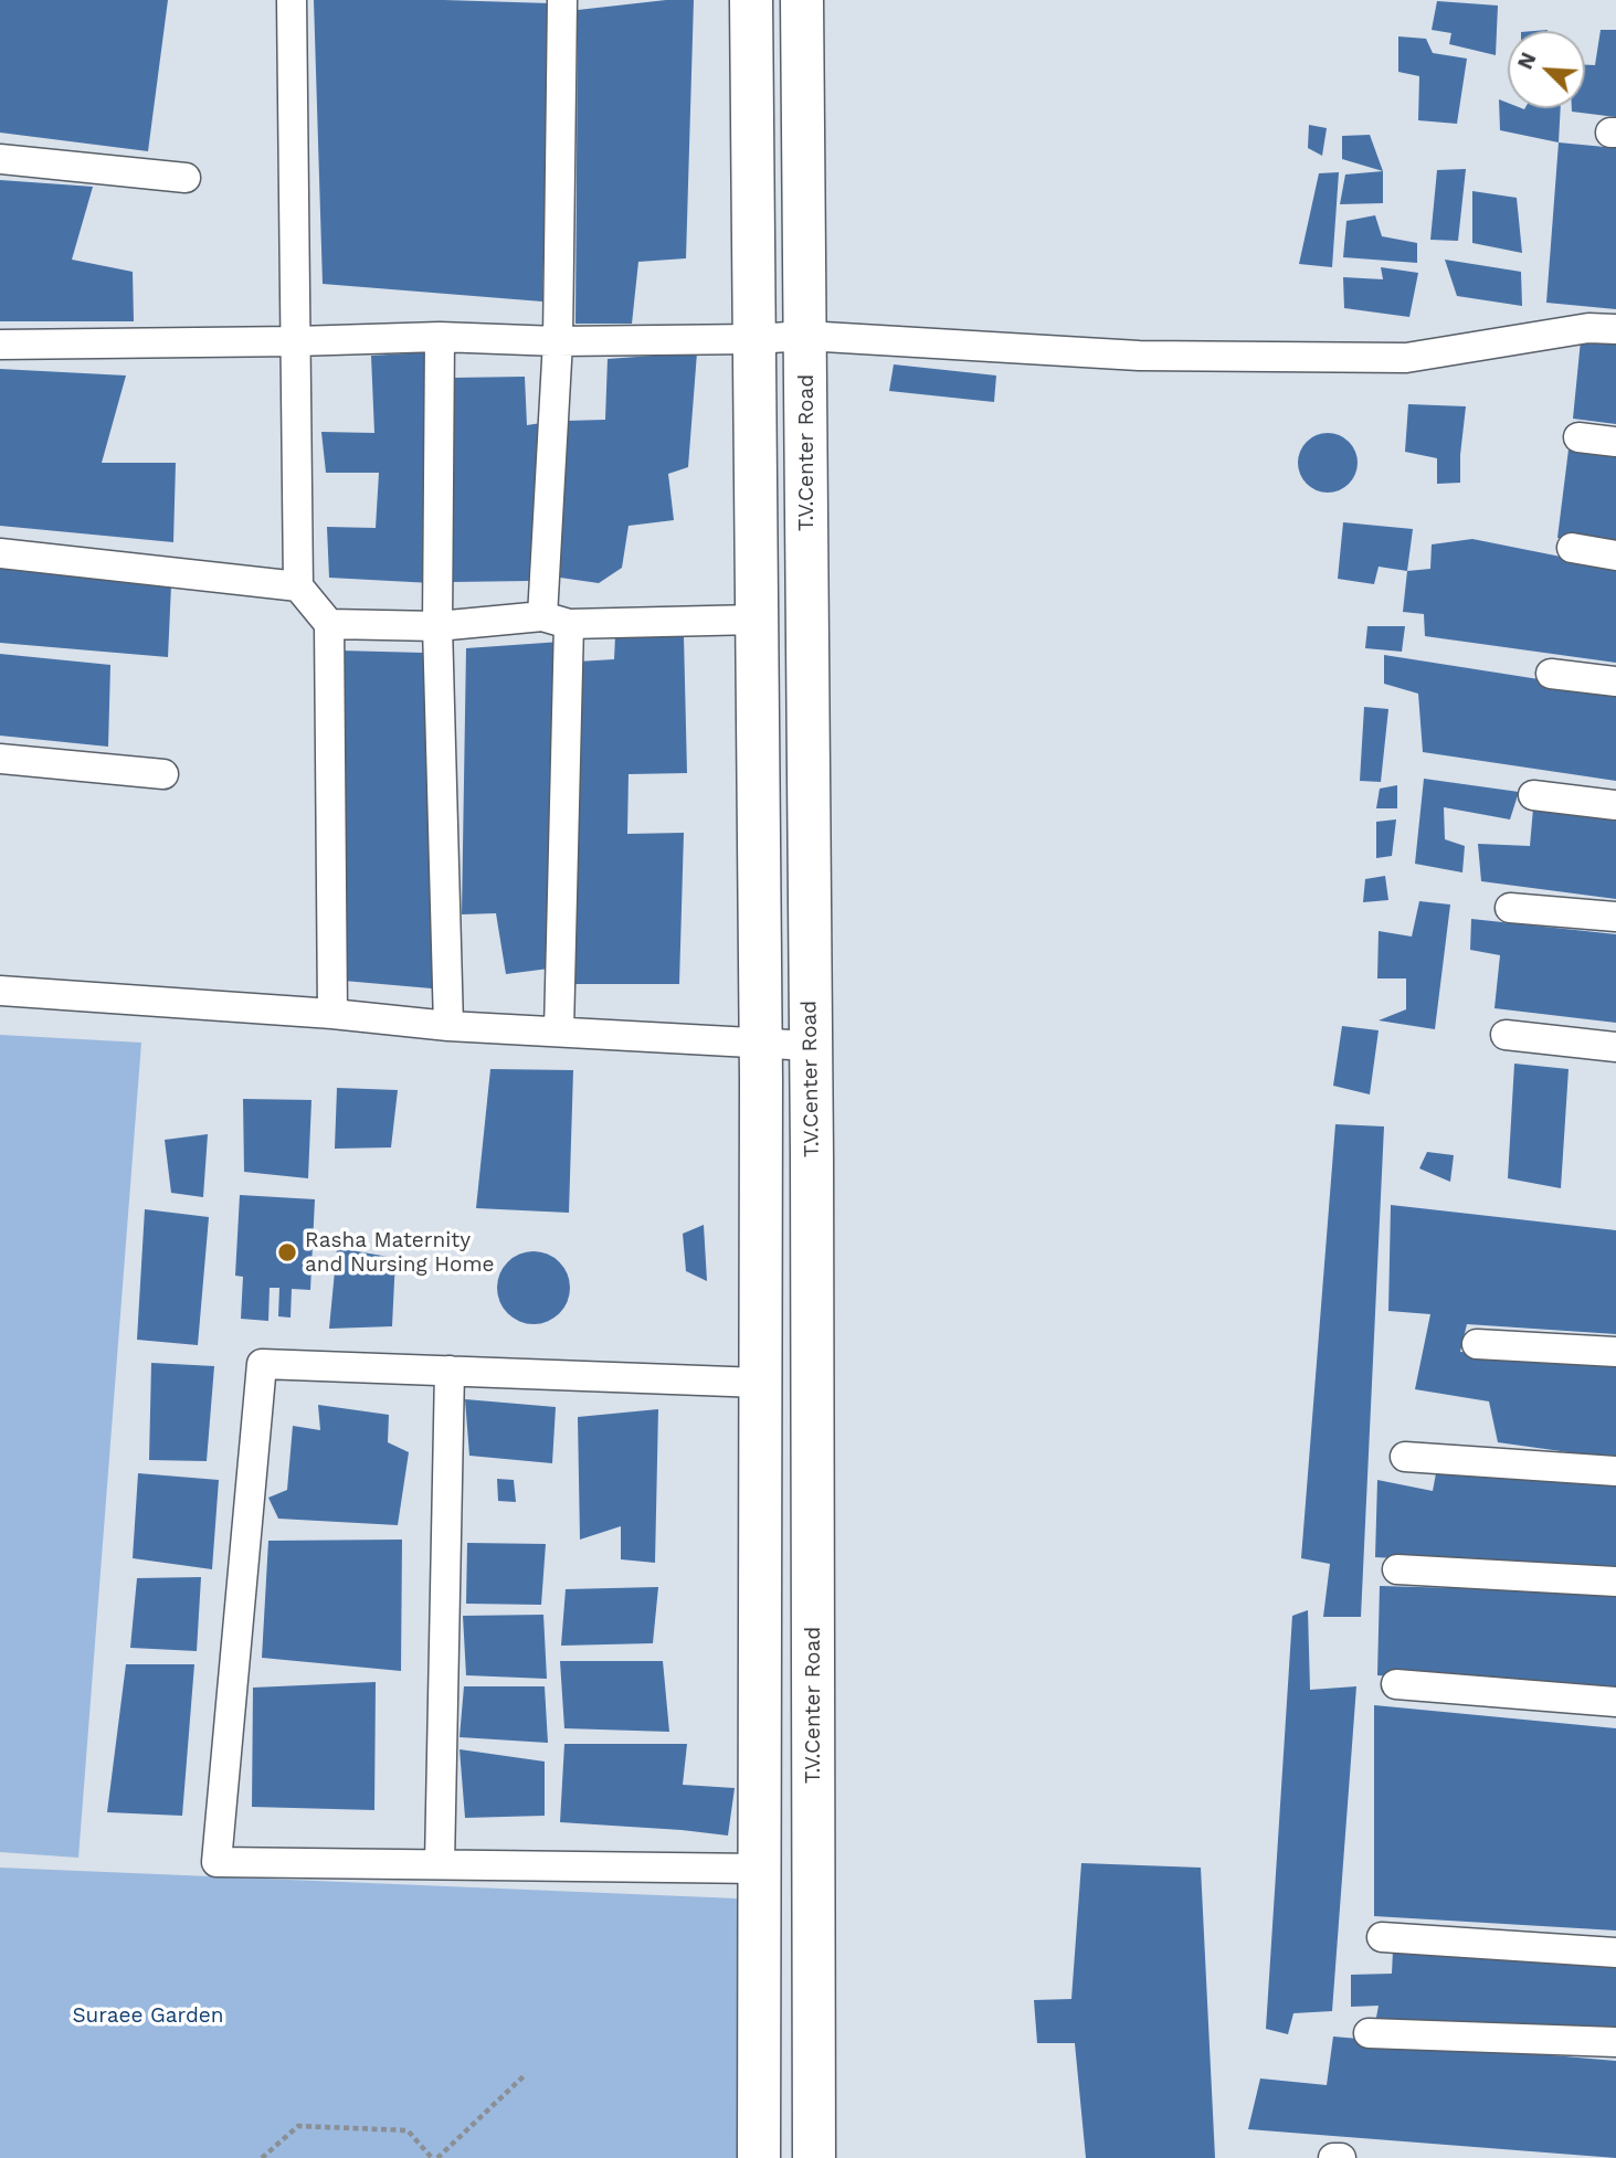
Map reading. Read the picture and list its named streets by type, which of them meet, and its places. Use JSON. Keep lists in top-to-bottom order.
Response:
{
  "streets": {
    "street": ["T.V.Center Road"]
  },
  "parks": ["Suraee Garden"],
  "places": ["Rasha Maternity and Nursing Home"],
  "north": "top left"
}
